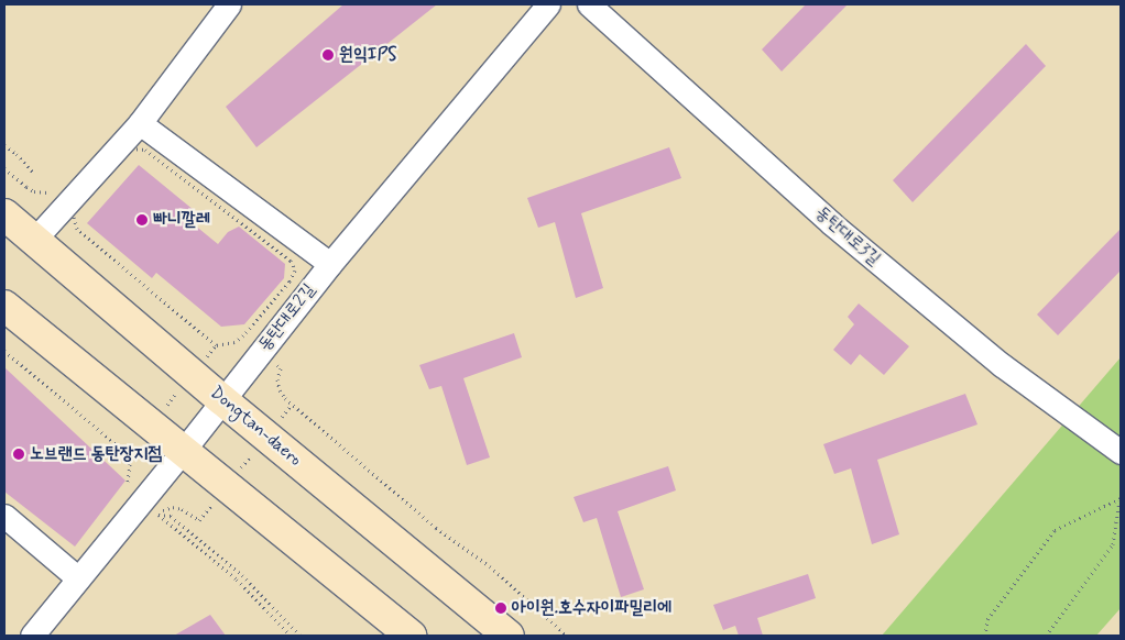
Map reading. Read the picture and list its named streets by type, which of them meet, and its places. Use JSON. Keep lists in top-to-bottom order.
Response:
{
  "streets": {
    "main road": ["Dongtan-daero"],
    "street": ["동탄대로3길", "동탄대로2길"]
  },
  "crossings": [
    ["동탄대로2길", "Dongtan-daero"]
  ],
  "places": [
    "원익IPS",
    "빠니깔레",
    "노브랜드 동탄장지점",
    "아이원.호수자이파밀리에"
  ]
}
